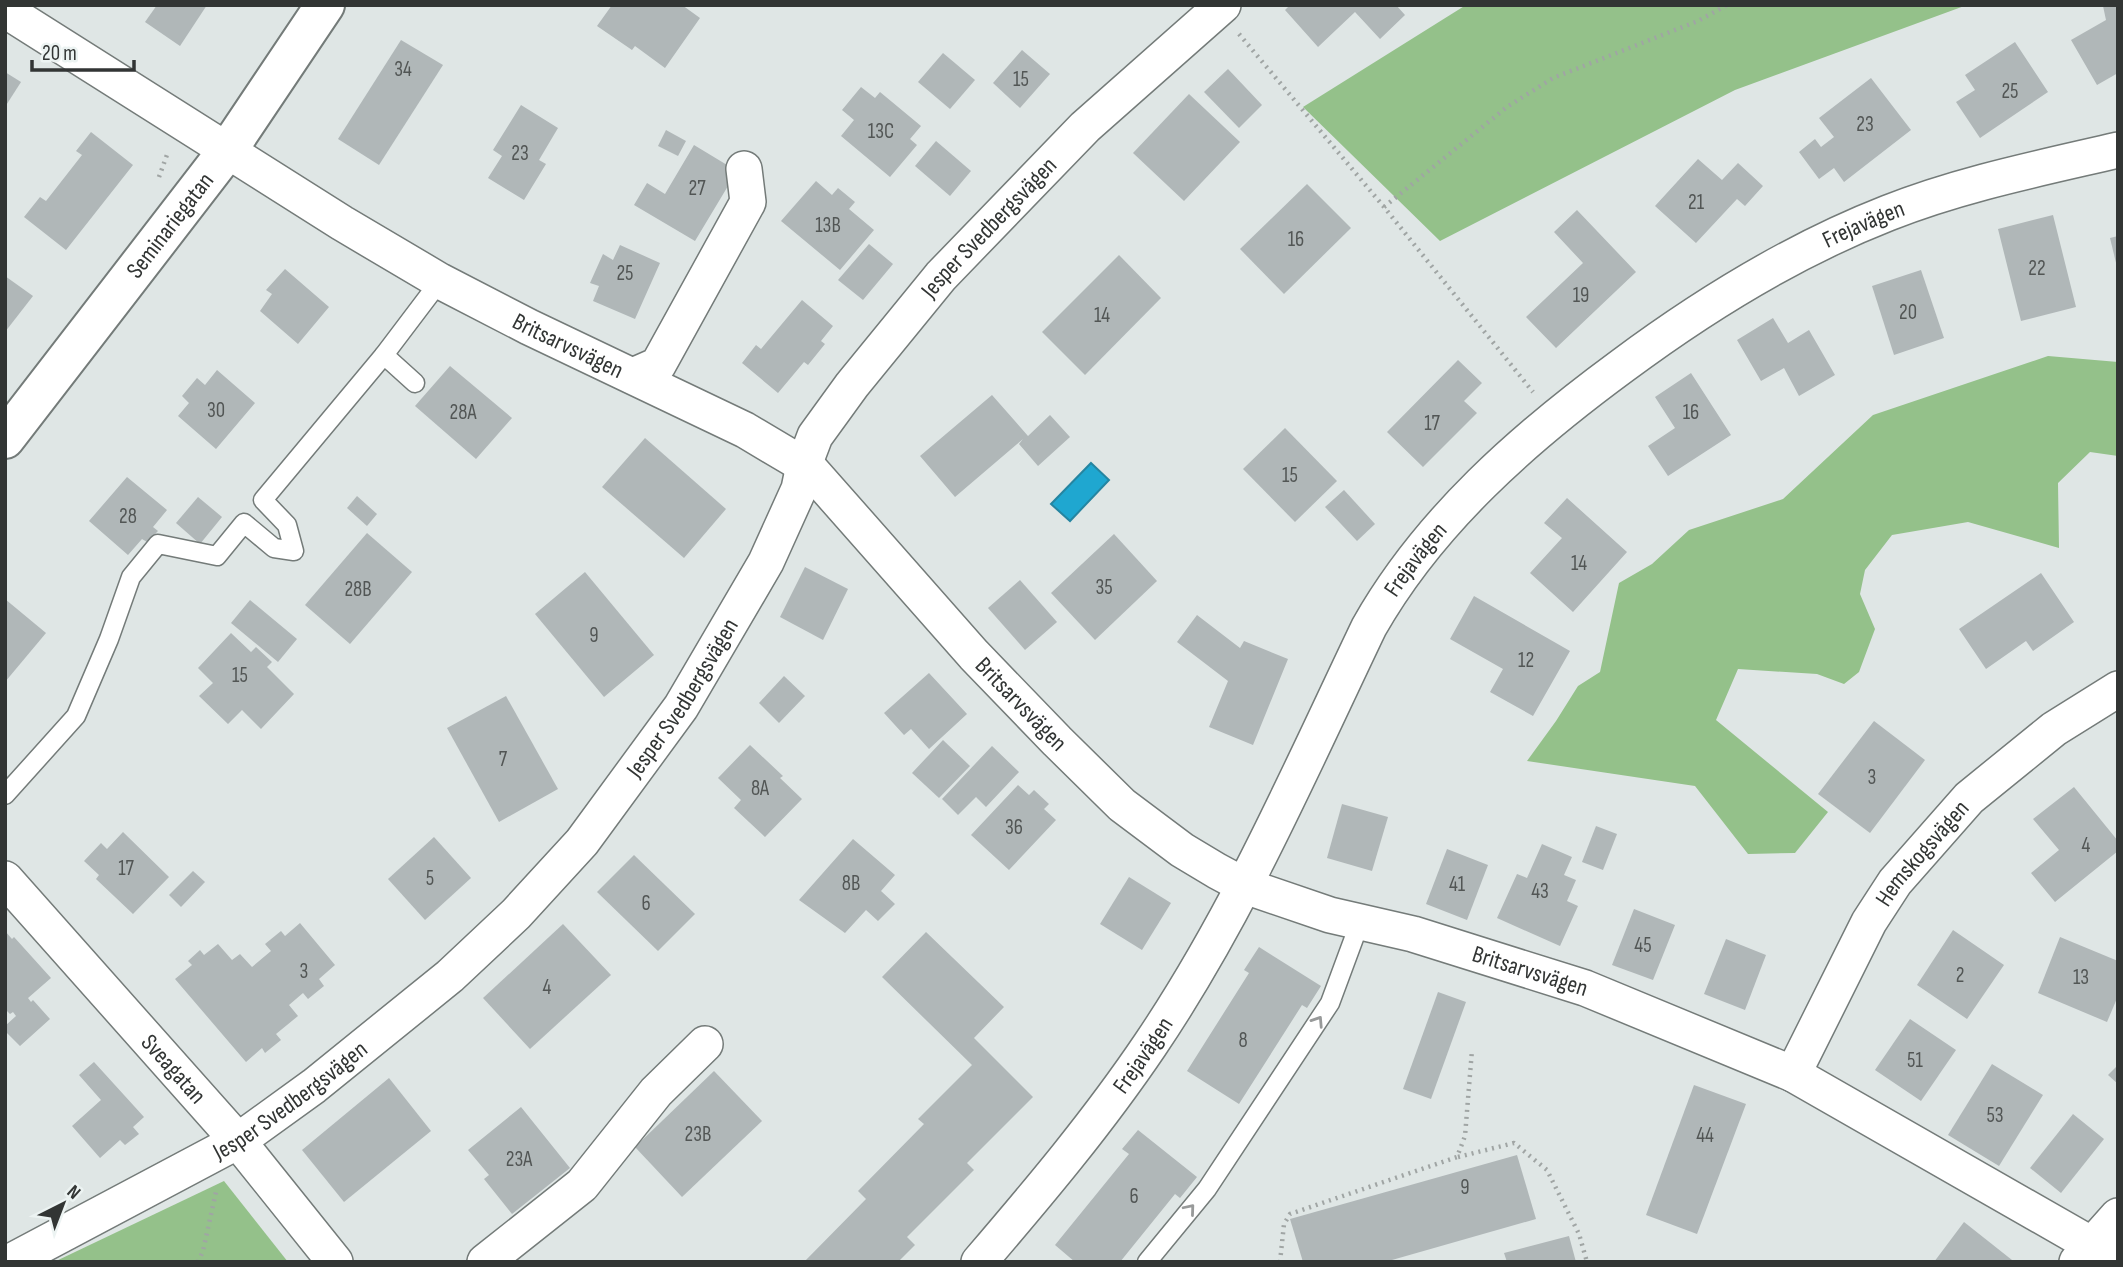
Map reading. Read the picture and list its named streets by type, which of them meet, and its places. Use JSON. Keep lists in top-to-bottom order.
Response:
{
  "streets": {
    "street": [
      "Frejavägen",
      "Seminariegatan",
      "Jesper Svedbergsvägen",
      "Britsarvsvägen",
      "Hemskogsvägen",
      "Sveagatan"
    ]
  },
  "crossings": [
    ["Frejavägen", "Britsarvsvägen"],
    ["Seminariegatan", "Britsarvsvägen"],
    ["Jesper Svedbergsvägen", "Britsarvsvägen"],
    ["Jesper Svedbergsvägen", "Sveagatan"],
    ["Britsarvsvägen", "Hemskogsvägen"]
  ],
  "house_numbers": [
    "34",
    "15",
    "25",
    "23",
    "13C",
    "23",
    "27",
    "21",
    "13B",
    "16",
    "22",
    "25",
    "19",
    "20",
    "14",
    "30",
    "28A",
    "16",
    "17",
    "15",
    "28",
    "14",
    "35",
    "28B",
    "9",
    "12",
    "15",
    "7",
    "3",
    "8A",
    "36",
    "4",
    "17",
    "5",
    "8B",
    "41",
    "43",
    "6",
    "45",
    "3",
    "2",
    "13",
    "4",
    "8",
    "51",
    "53",
    "23B",
    "44",
    "23A",
    "9",
    "6"
  ],
  "scale_bar": "20 m",
  "north": "top right"
}
